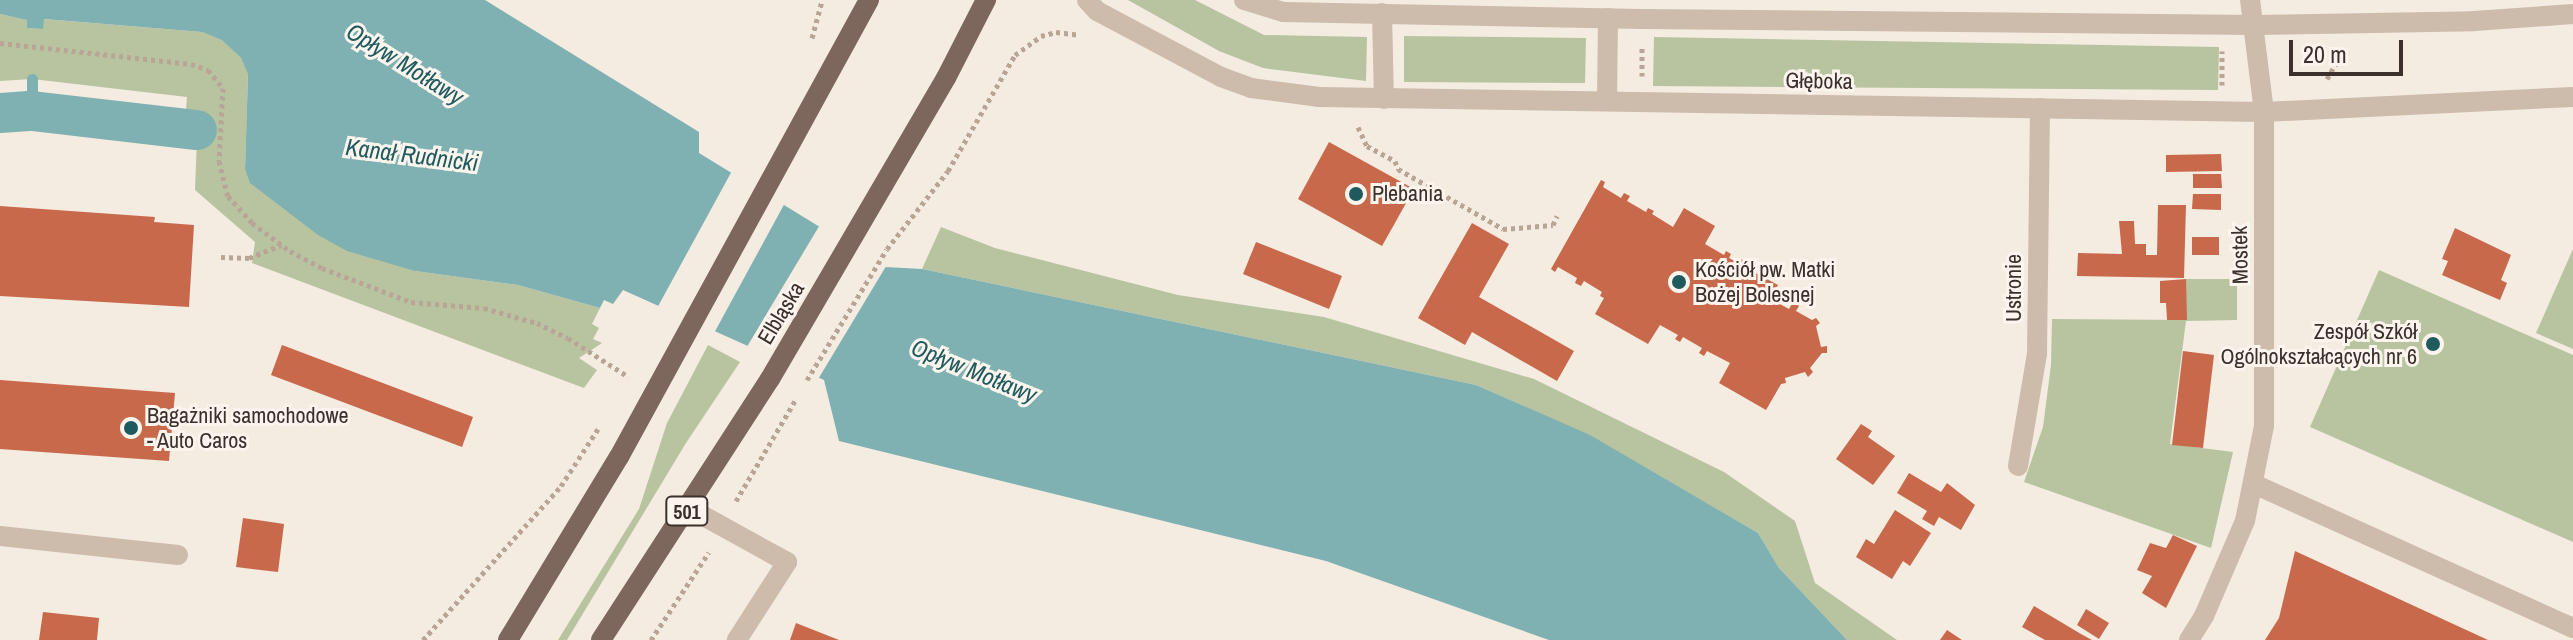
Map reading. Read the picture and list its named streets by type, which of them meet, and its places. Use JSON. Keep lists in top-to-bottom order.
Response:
{
  "streets": {
    "main road": ["Elbląska", "501"],
    "street": ["Głęboka", "Mostek", "Ustronie"]
  },
  "crossings": [
    ["Głęboka", "Mostek"],
    ["Głęboka", "Ustronie"]
  ],
  "water": ["Opływ Motławy", "Kanał Rudnicki"],
  "places": [
    "Plebania",
    "Kościół pw. Matki Bożej Bolesnej",
    "Zespół Szkół Ogólnokształcących nr 6",
    "Bagażniki samochodowe - Auto Caros"
  ],
  "scale_bar": "20 m"
}
